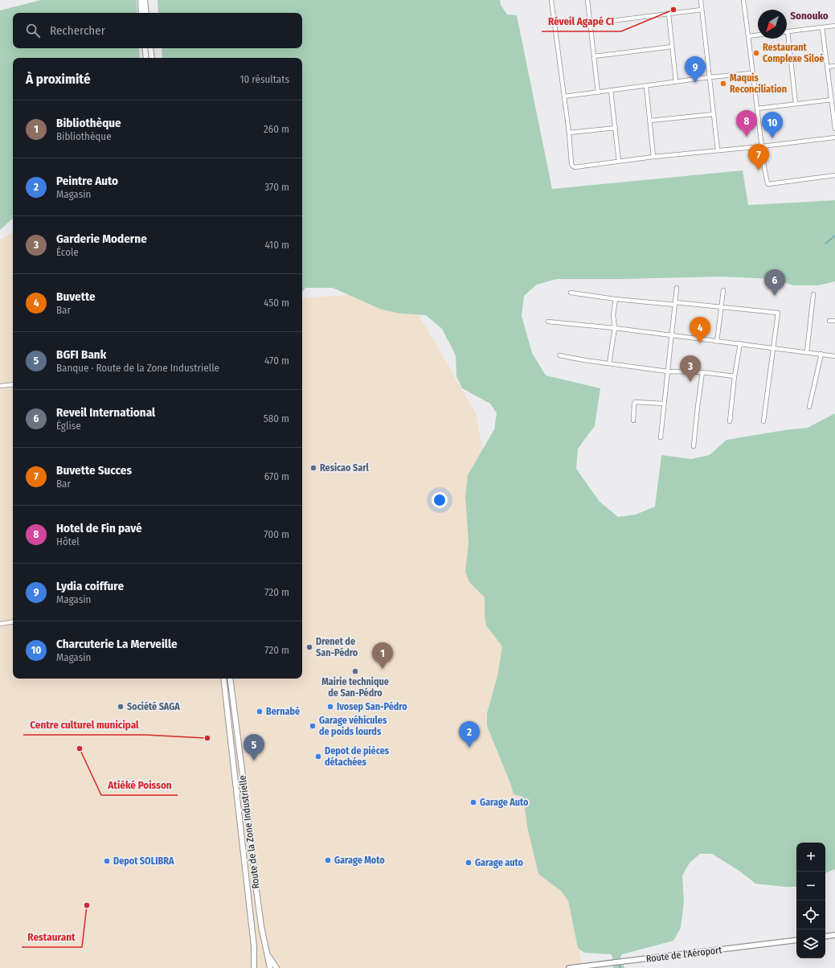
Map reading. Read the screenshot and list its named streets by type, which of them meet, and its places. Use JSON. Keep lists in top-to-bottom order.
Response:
{
  "streets": {
    "main road": ["Route de la Zone Industrielle"],
    "street": ["Route de l'Aéroport"]
  },
  "districts": ["Sonouko"],
  "places": [
    "Réveil Agapé CI",
    "Restaurant Complexe Siloé",
    "Maquis Reconciliation",
    "Resicao Sarl",
    "Drenet de San-Pédro",
    "Mairie technique de San-Pédro",
    "Société SAGA",
    "Ivosep San-Pédro",
    "Bernabé",
    "Garage véhicules de poids lourds",
    "Centre culturel municipal",
    "Atièké Poisson",
    "Depot de pièces détachées",
    "Garage Auto",
    "Garage Moto",
    "Depot SOLIBRA",
    "Garage auto",
    "Restaurant"
  ],
  "north": "bottom left",
  "page": {
    "search": "Rechercher",
    "pins": [
      "9",
      "8",
      "10",
      "7",
      "6",
      "4",
      "3",
      "1",
      "2",
      "5"
    ],
    "heading": ["À proximité", "10 résultats"],
    "list": [
      {
        "mark": "1",
        "name": "Bibliothèque",
        "note": "Bibliothèque",
        "value": "260 m"
      },
      {
        "mark": "2",
        "name": "Peintre Auto",
        "note": "Magasin",
        "value": "370 m"
      },
      {
        "mark": "3",
        "name": "Garderie Moderne",
        "note": "École",
        "value": "410 m"
      },
      {
        "mark": "4",
        "name": "Buvette",
        "note": "Bar",
        "value": "450 m"
      },
      {
        "mark": "5",
        "name": "BGFI Bank",
        "note": "Banque · Route de la Zone Industrielle",
        "value": "470 m"
      },
      {
        "mark": "6",
        "name": "Reveil International",
        "note": "Église",
        "value": "580 m"
      },
      {
        "mark": "7",
        "name": "Buvette Succes",
        "note": "Bar",
        "value": "670 m"
      },
      {
        "mark": "8",
        "name": "Hotel de Fin pavé",
        "note": "Hôtel",
        "value": "700 m"
      },
      {
        "mark": "9",
        "name": "Lydia coiffure",
        "note": "Magasin",
        "value": "720 m"
      },
      {
        "mark": "10",
        "name": "Charcuterie La Merveille",
        "note": "Magasin",
        "value": "720 m"
      }
    ],
    "map_buttons": ["+", "−"]
  }
}
